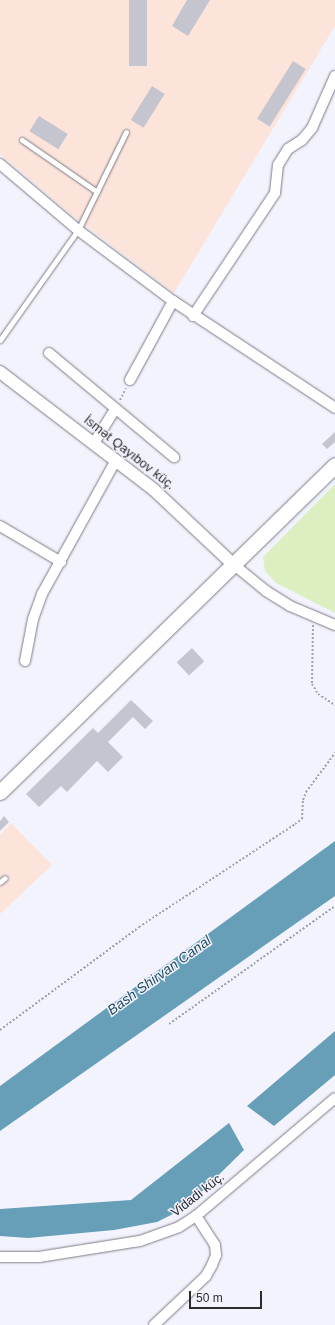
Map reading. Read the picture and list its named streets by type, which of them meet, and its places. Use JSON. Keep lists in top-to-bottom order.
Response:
{
  "streets": {
    "street": ["İsmət Qayıbov küç.", "Vidadi küç."]
  },
  "water": ["Bash Shirvan Canal"],
  "scale_bar": "50 m"
}
